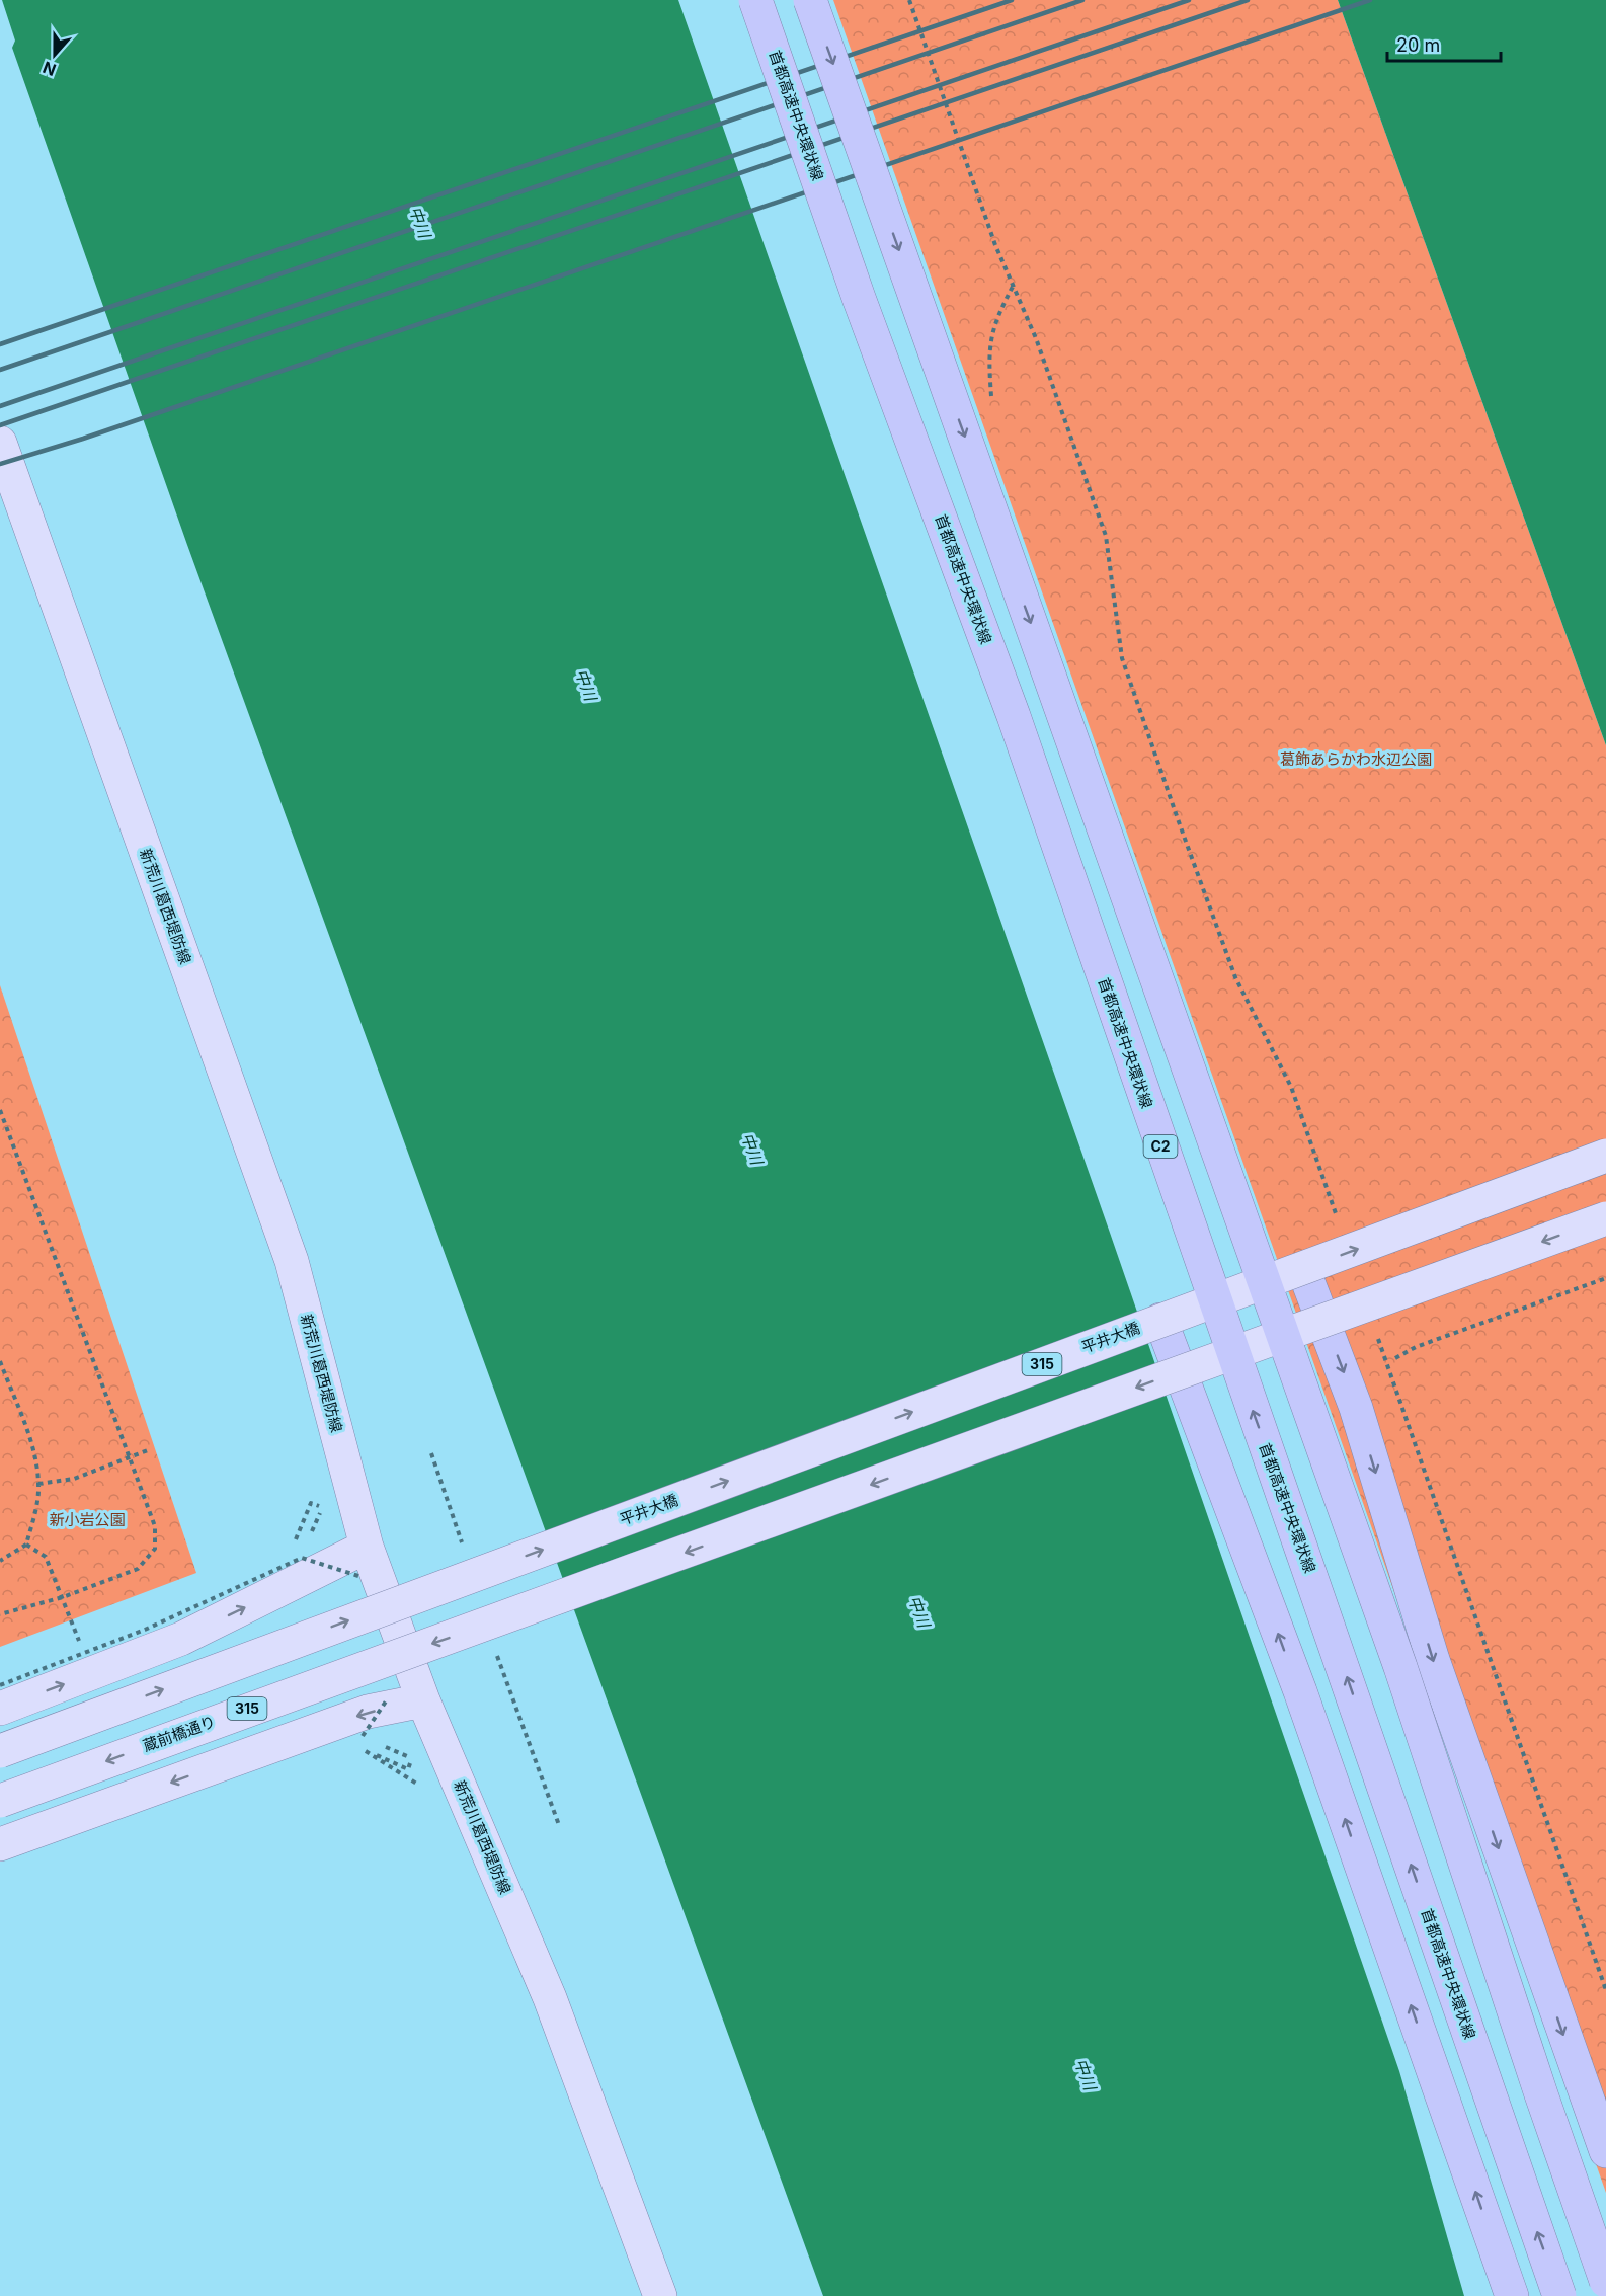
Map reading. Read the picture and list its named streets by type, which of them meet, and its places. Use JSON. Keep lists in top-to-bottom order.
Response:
{
  "streets": {
    "highway": ["首都高速中央環状線", "C2"],
    "main road": [
      "新荒川葛西堤防線",
      "平井大橋",
      "315",
      "蔵前橋通り"
    ]
  },
  "crossings": [
    ["315", "蔵前橋通り"]
  ],
  "water": ["中川"],
  "parks": ["葛飾あらかわ水辺公園", "新小岩公園"],
  "scale_bar": "20 m",
  "north": "bottom"
}
